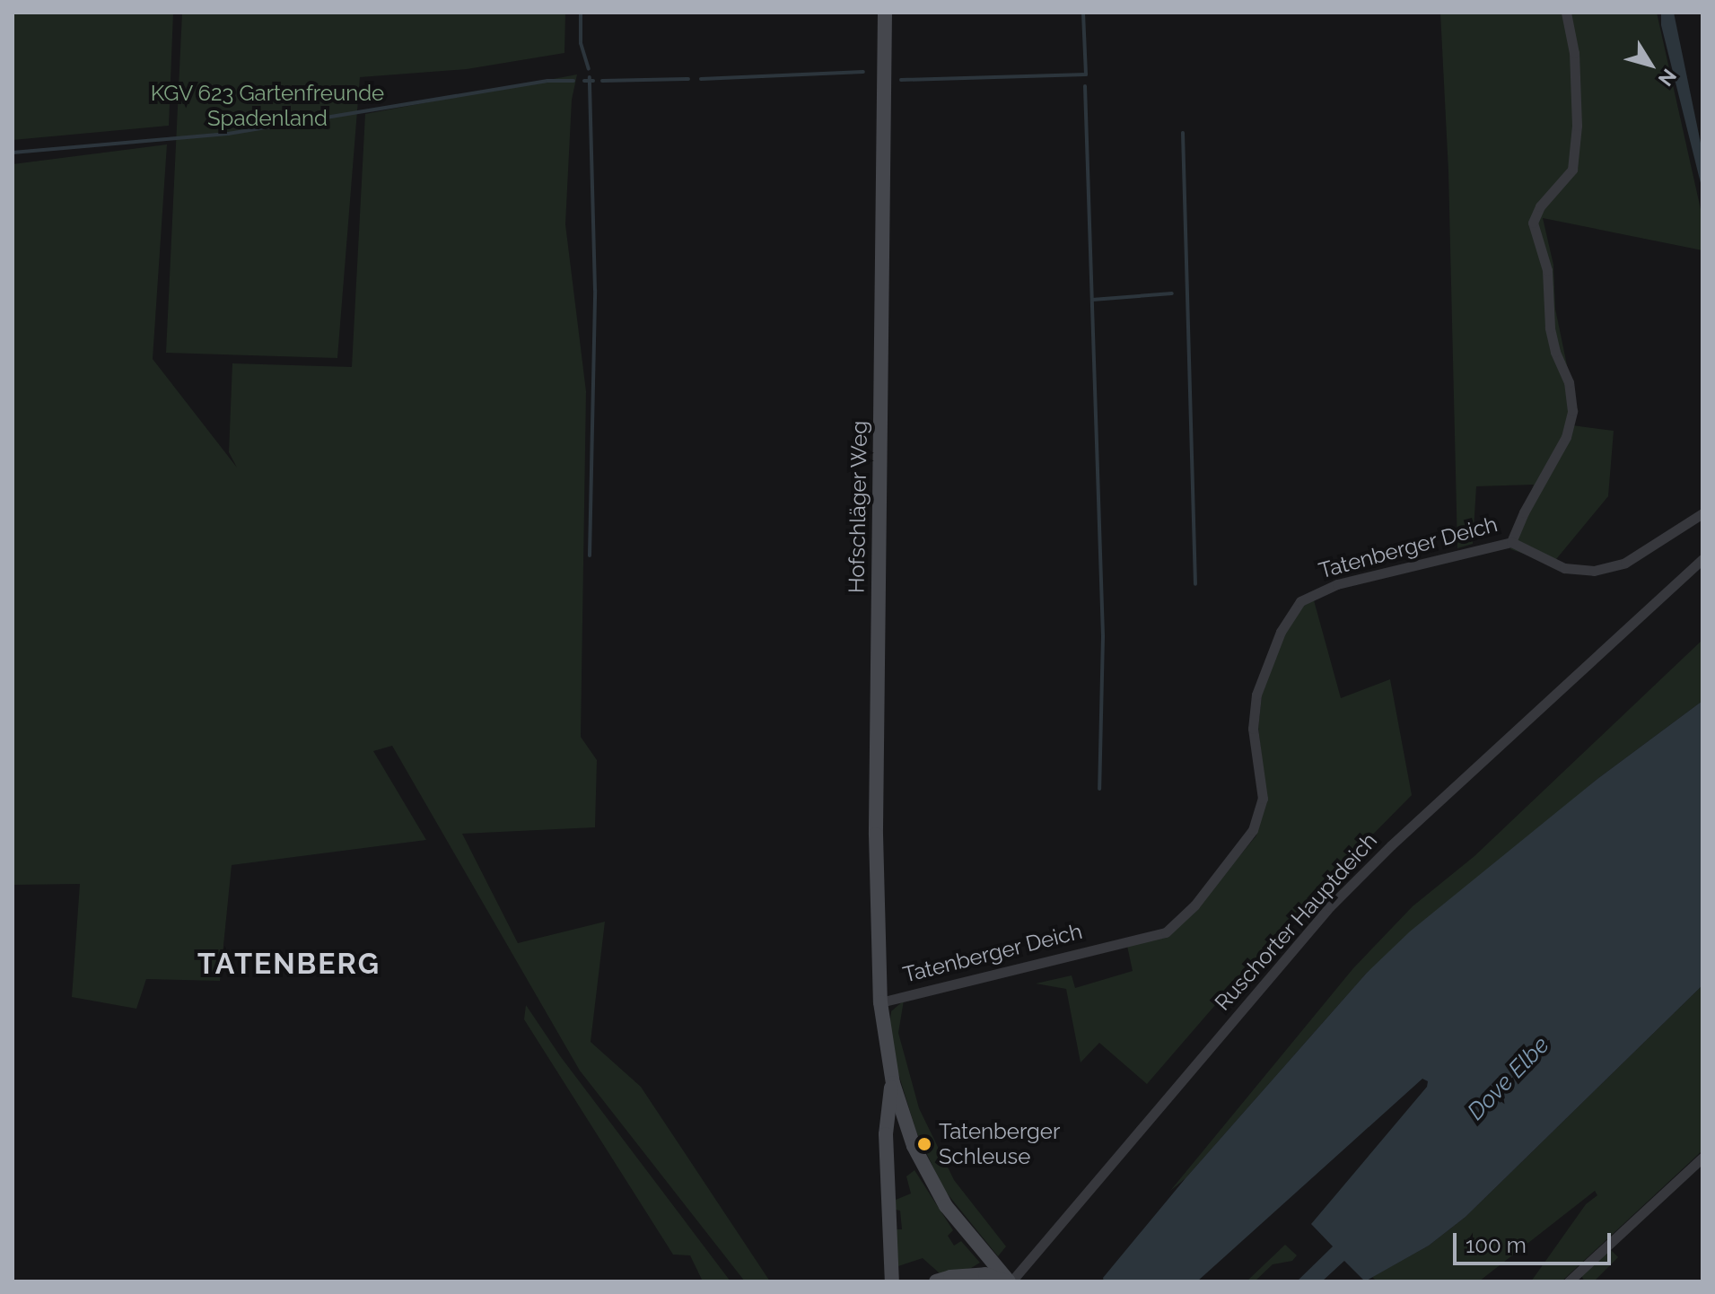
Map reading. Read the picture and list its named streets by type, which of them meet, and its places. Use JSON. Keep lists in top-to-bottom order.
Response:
{
  "streets": {
    "street": ["Hofschläger Weg", "Tatenberger Deich", "Ruschorter Hauptdeich"]
  },
  "crossings": [
    ["Hofschläger Weg", "Tatenberger Deich"]
  ],
  "districts": ["TATENBERG"],
  "water": ["Dove Elbe"],
  "parks": ["KGV 623 Gartenfreunde Spadenland"],
  "places": ["Tatenberger Schleuse"],
  "scale_bar": "100 m",
  "north": "bottom right"
}
